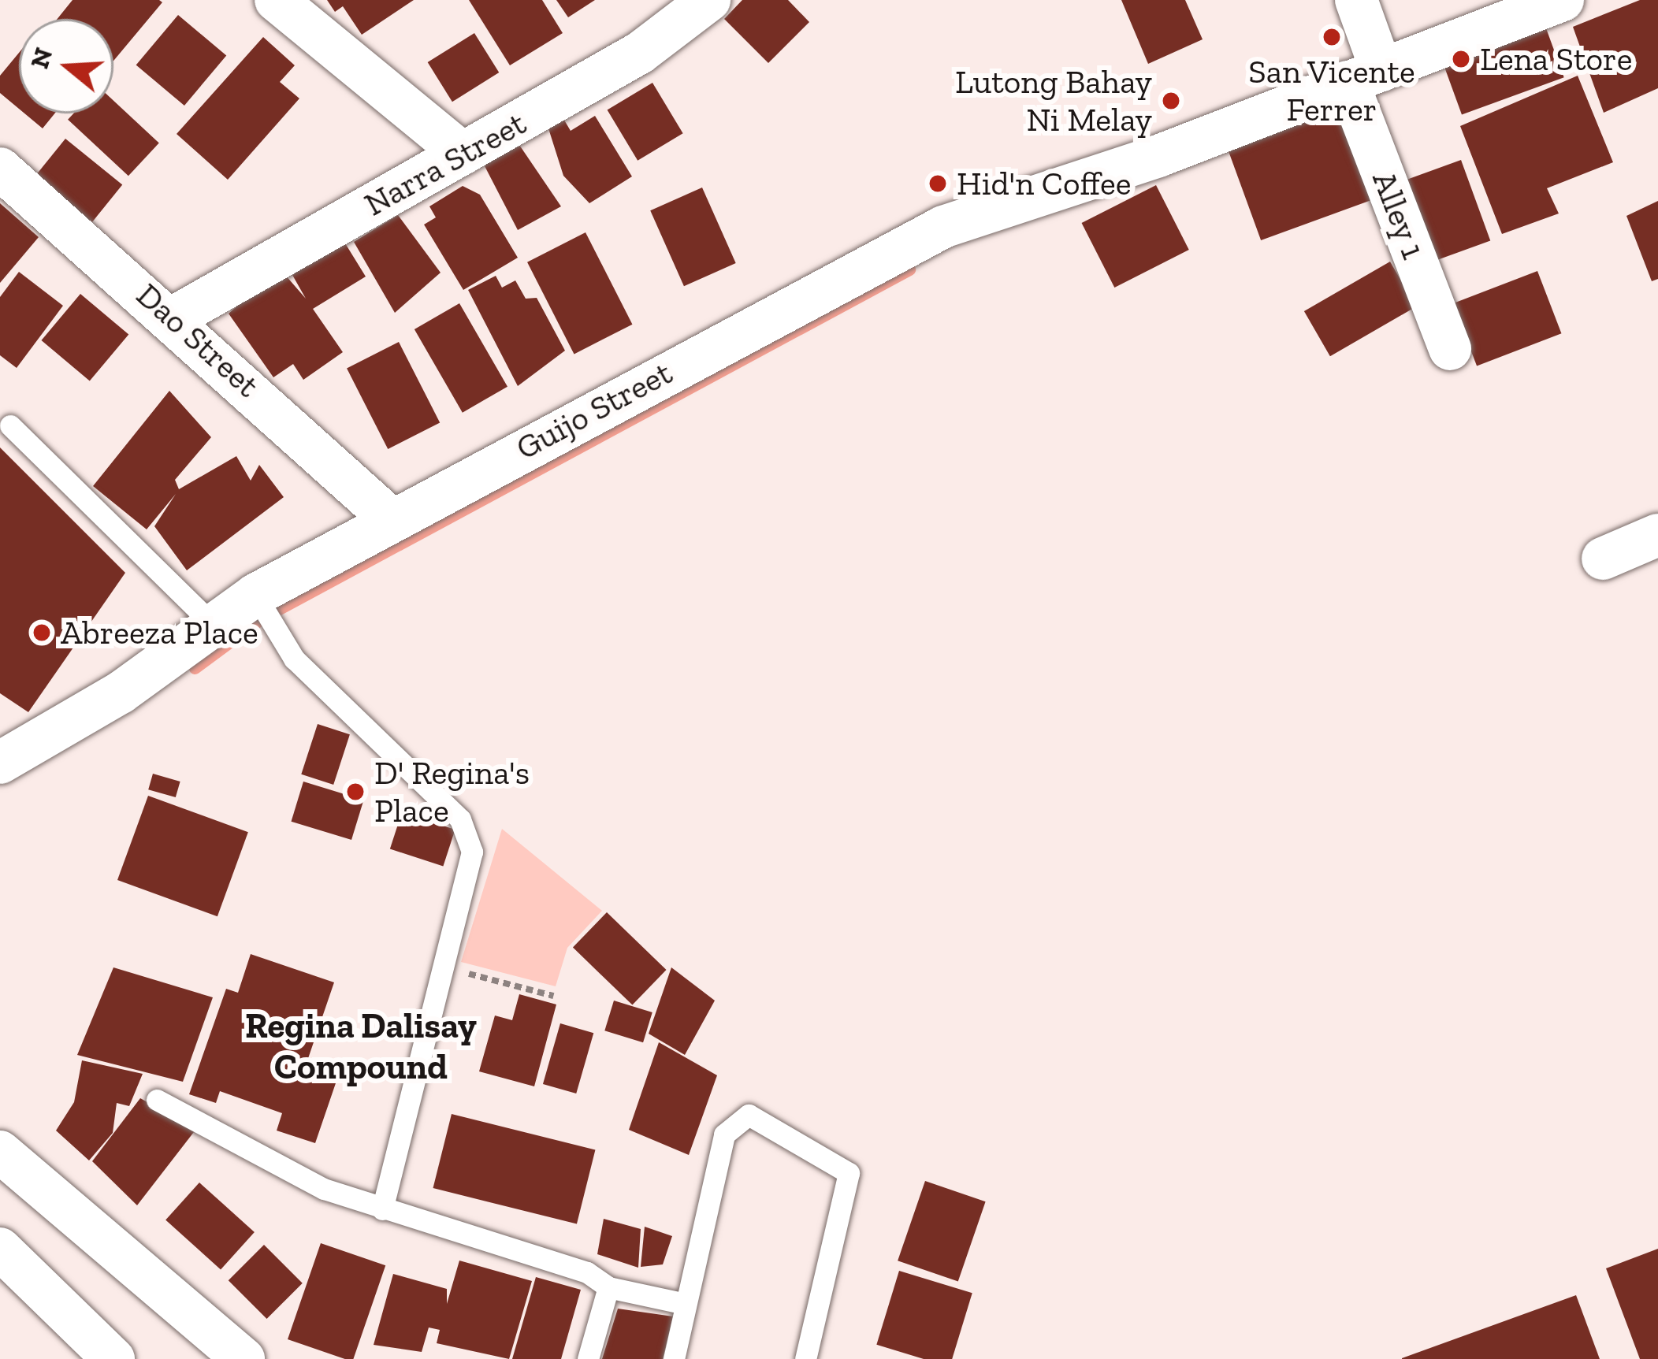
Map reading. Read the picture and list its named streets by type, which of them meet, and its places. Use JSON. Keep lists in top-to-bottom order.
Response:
{
  "streets": {
    "street": [
      "Narra Street",
      "Alley 1",
      "Dao Street",
      "Guijo Street"
    ]
  },
  "crossings": [
    ["Narra Street", "Dao Street"],
    ["Alley 1", "Guijo Street"],
    ["Dao Street", "Guijo Street"]
  ],
  "districts": ["Regina Dalisay Compound"],
  "places": [
    "San Vicente Ferrer",
    "Lena Store",
    "Lutong Bahay Ni Melay",
    "Hid'n Coffee",
    "Abreeza Place",
    "D' Regina's Place"
  ],
  "north": "left"
}
